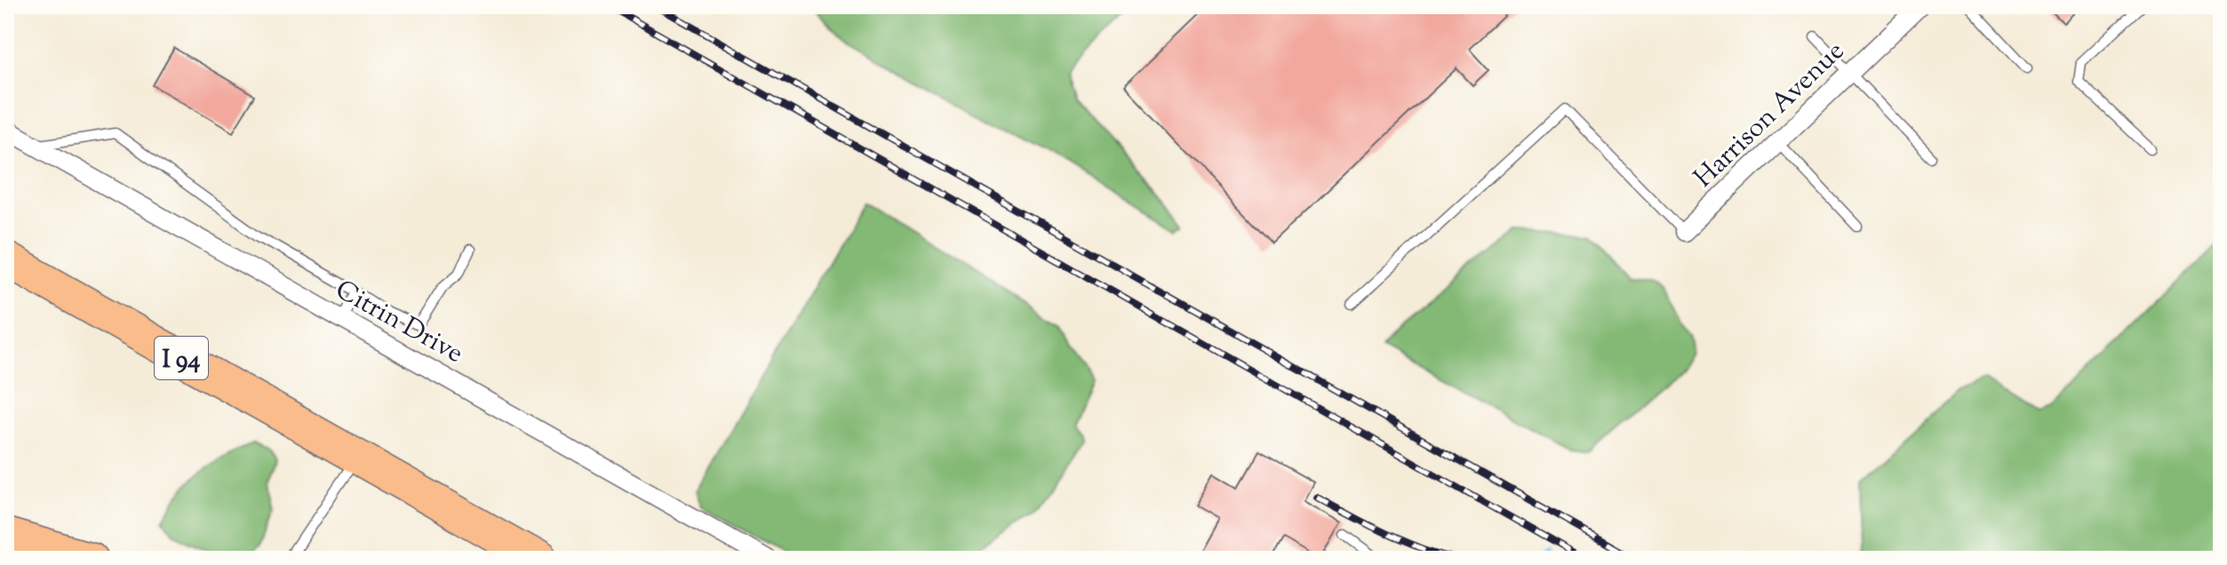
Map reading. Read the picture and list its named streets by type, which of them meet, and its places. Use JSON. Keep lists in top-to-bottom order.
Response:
{
  "streets": {
    "highway": ["I 94"],
    "street": ["Harrison Avenue", "Citrin Drive"]
  }
}
